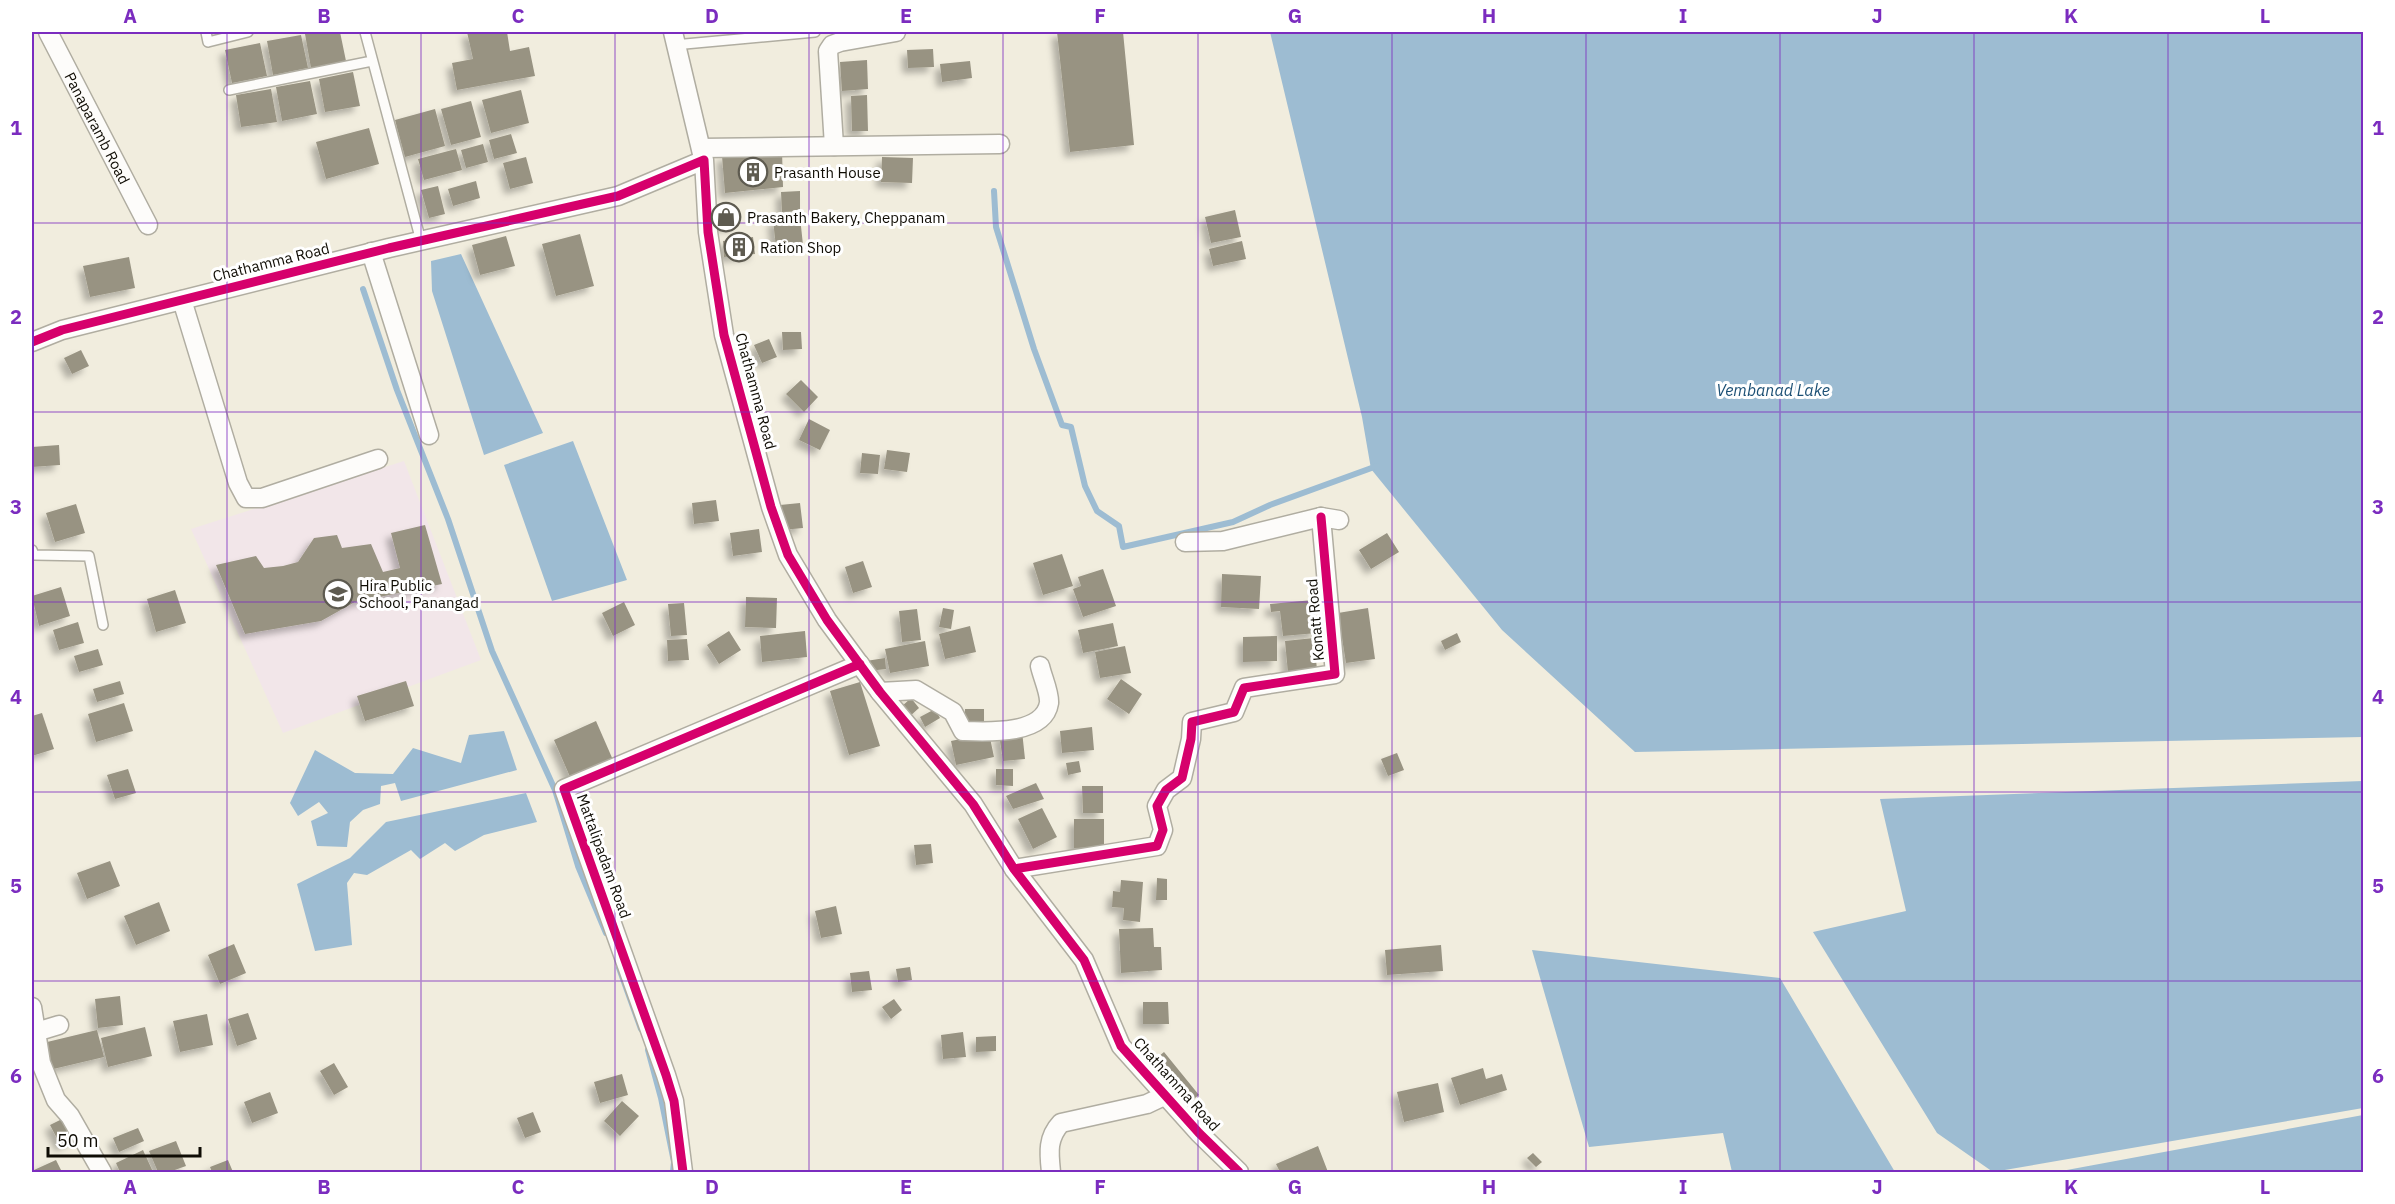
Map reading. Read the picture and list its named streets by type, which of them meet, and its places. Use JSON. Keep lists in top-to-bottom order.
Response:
{
  "streets": {
    "street": [
      "Panaparamb Road",
      "Chathamma Road",
      "Konatt Road",
      "Mattalipadam Road"
    ]
  },
  "crossings": [
    ["Chathamma Road", "Konatt Road"],
    ["Chathamma Road", "Mattalipadam Road"]
  ],
  "water": ["Vembanad Lake"],
  "places": {
    "building": ["Prasanth House", "Ration Shop"],
    "shop": ["Prasanth Bakery, Cheppanam"],
    "school or university": ["Hira Public School, Panangad"]
  },
  "scale_bar": "50 m",
  "grid": {
    "columns": [
      "A",
      "B",
      "C",
      "D",
      "E",
      "F",
      "G",
      "H",
      "I",
      "J",
      "K",
      "L"
    ],
    "rows": [
      "1",
      "2",
      "3",
      "4",
      "5",
      "6"
    ]
  }
}
